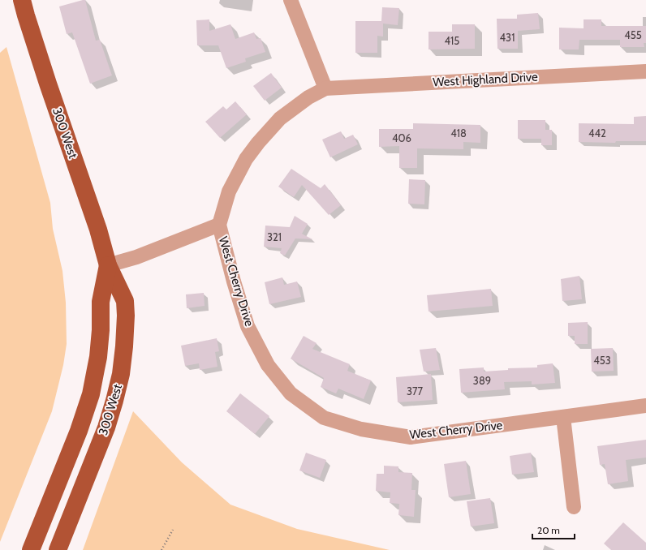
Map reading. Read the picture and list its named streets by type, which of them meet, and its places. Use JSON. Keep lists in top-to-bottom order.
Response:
{
  "streets": {
    "main road": ["300 West"],
    "street": ["West Highland Drive", "West Cherry Drive"]
  },
  "crossings": [
    ["West Highland Drive", "West Cherry Drive"]
  ],
  "house_numbers": [
    "455",
    "431",
    "415",
    "418",
    "442",
    "406",
    "321",
    "453",
    "389",
    "377"
  ],
  "scale_bar": "20 m"
}
